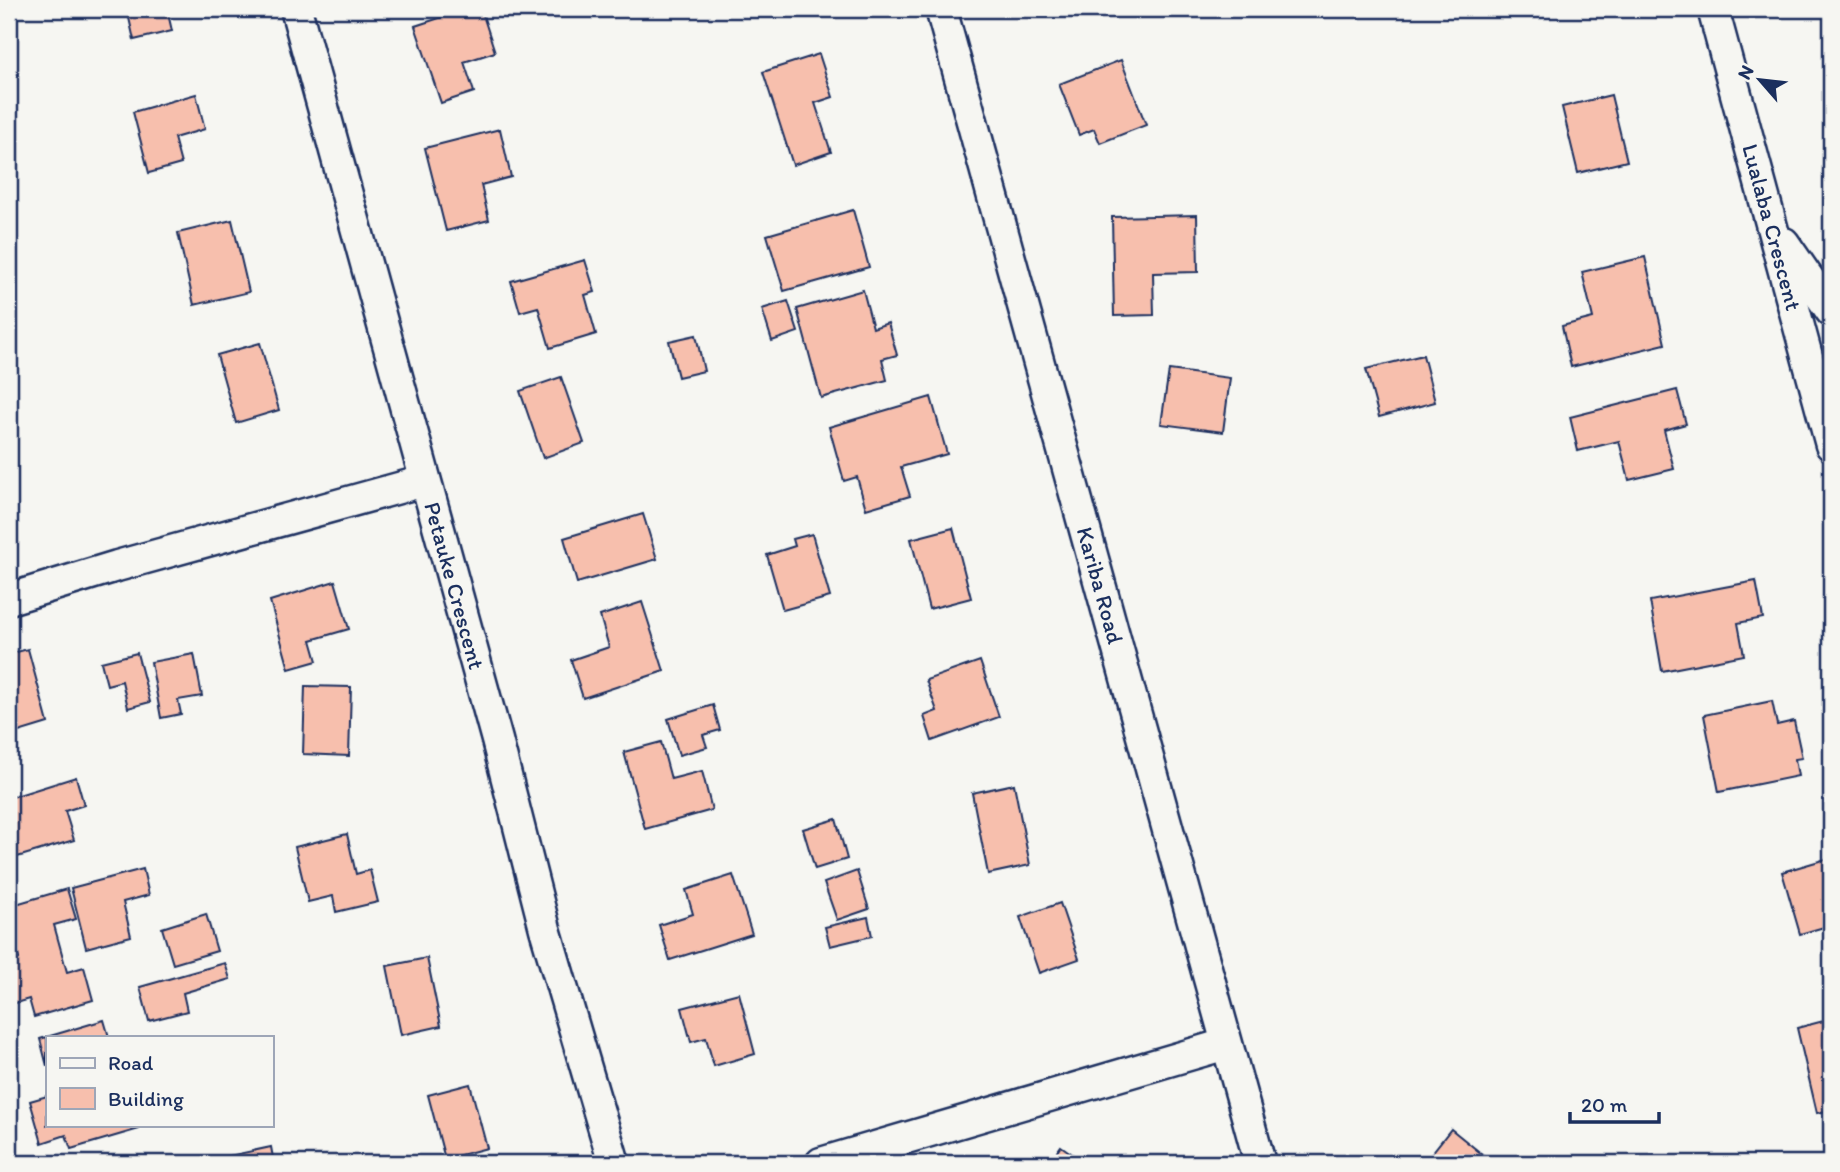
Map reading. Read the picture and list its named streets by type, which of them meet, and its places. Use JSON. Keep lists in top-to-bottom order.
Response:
{
  "streets": {
    "street": ["Lualaba Crescent", "Petauke Crescent", "Kariba Road"]
  },
  "legend": ["Road", "Building"],
  "scale_bar": "20 m",
  "north": "top left"
}
